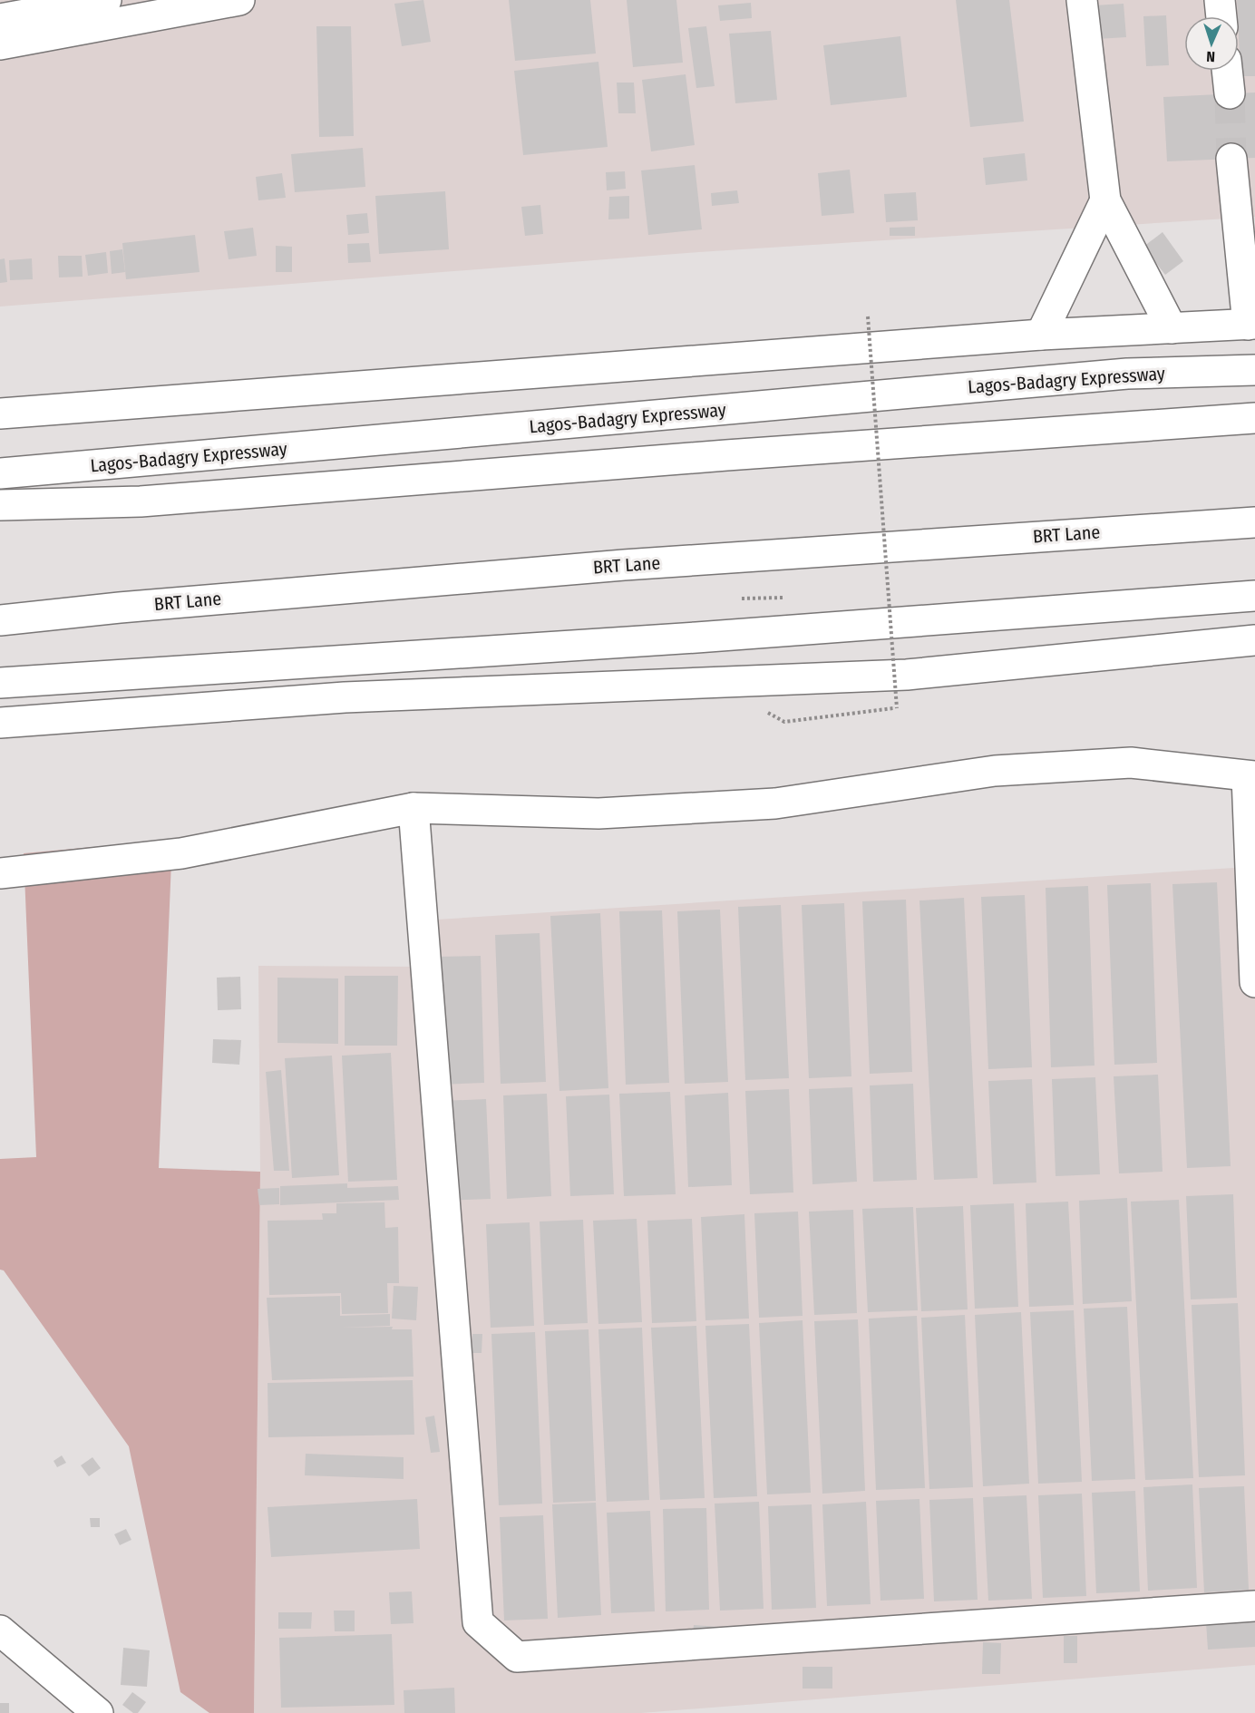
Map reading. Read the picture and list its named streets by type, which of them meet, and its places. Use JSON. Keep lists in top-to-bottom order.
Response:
{
  "streets": {
    "main road": ["Lagos-Badagry Expressway", "BRT Lane"]
  },
  "north": "bottom"
}
